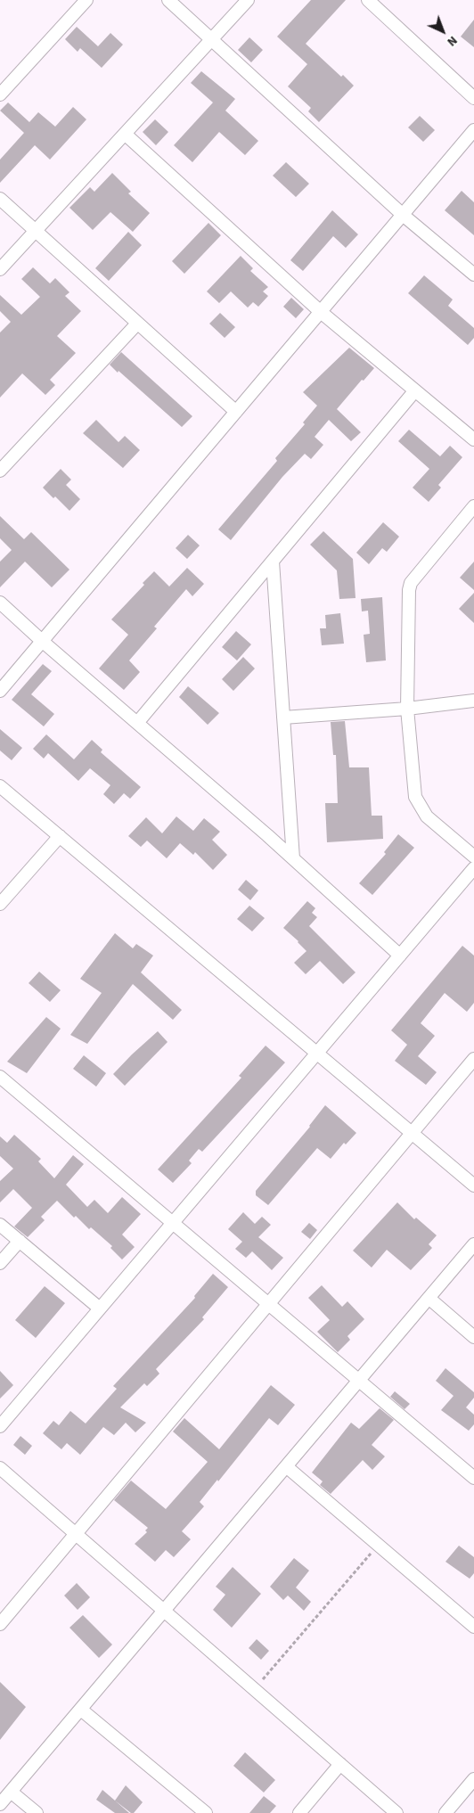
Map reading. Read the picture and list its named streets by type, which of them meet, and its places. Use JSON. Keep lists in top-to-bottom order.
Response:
{
  "north": "bottom right"
}
